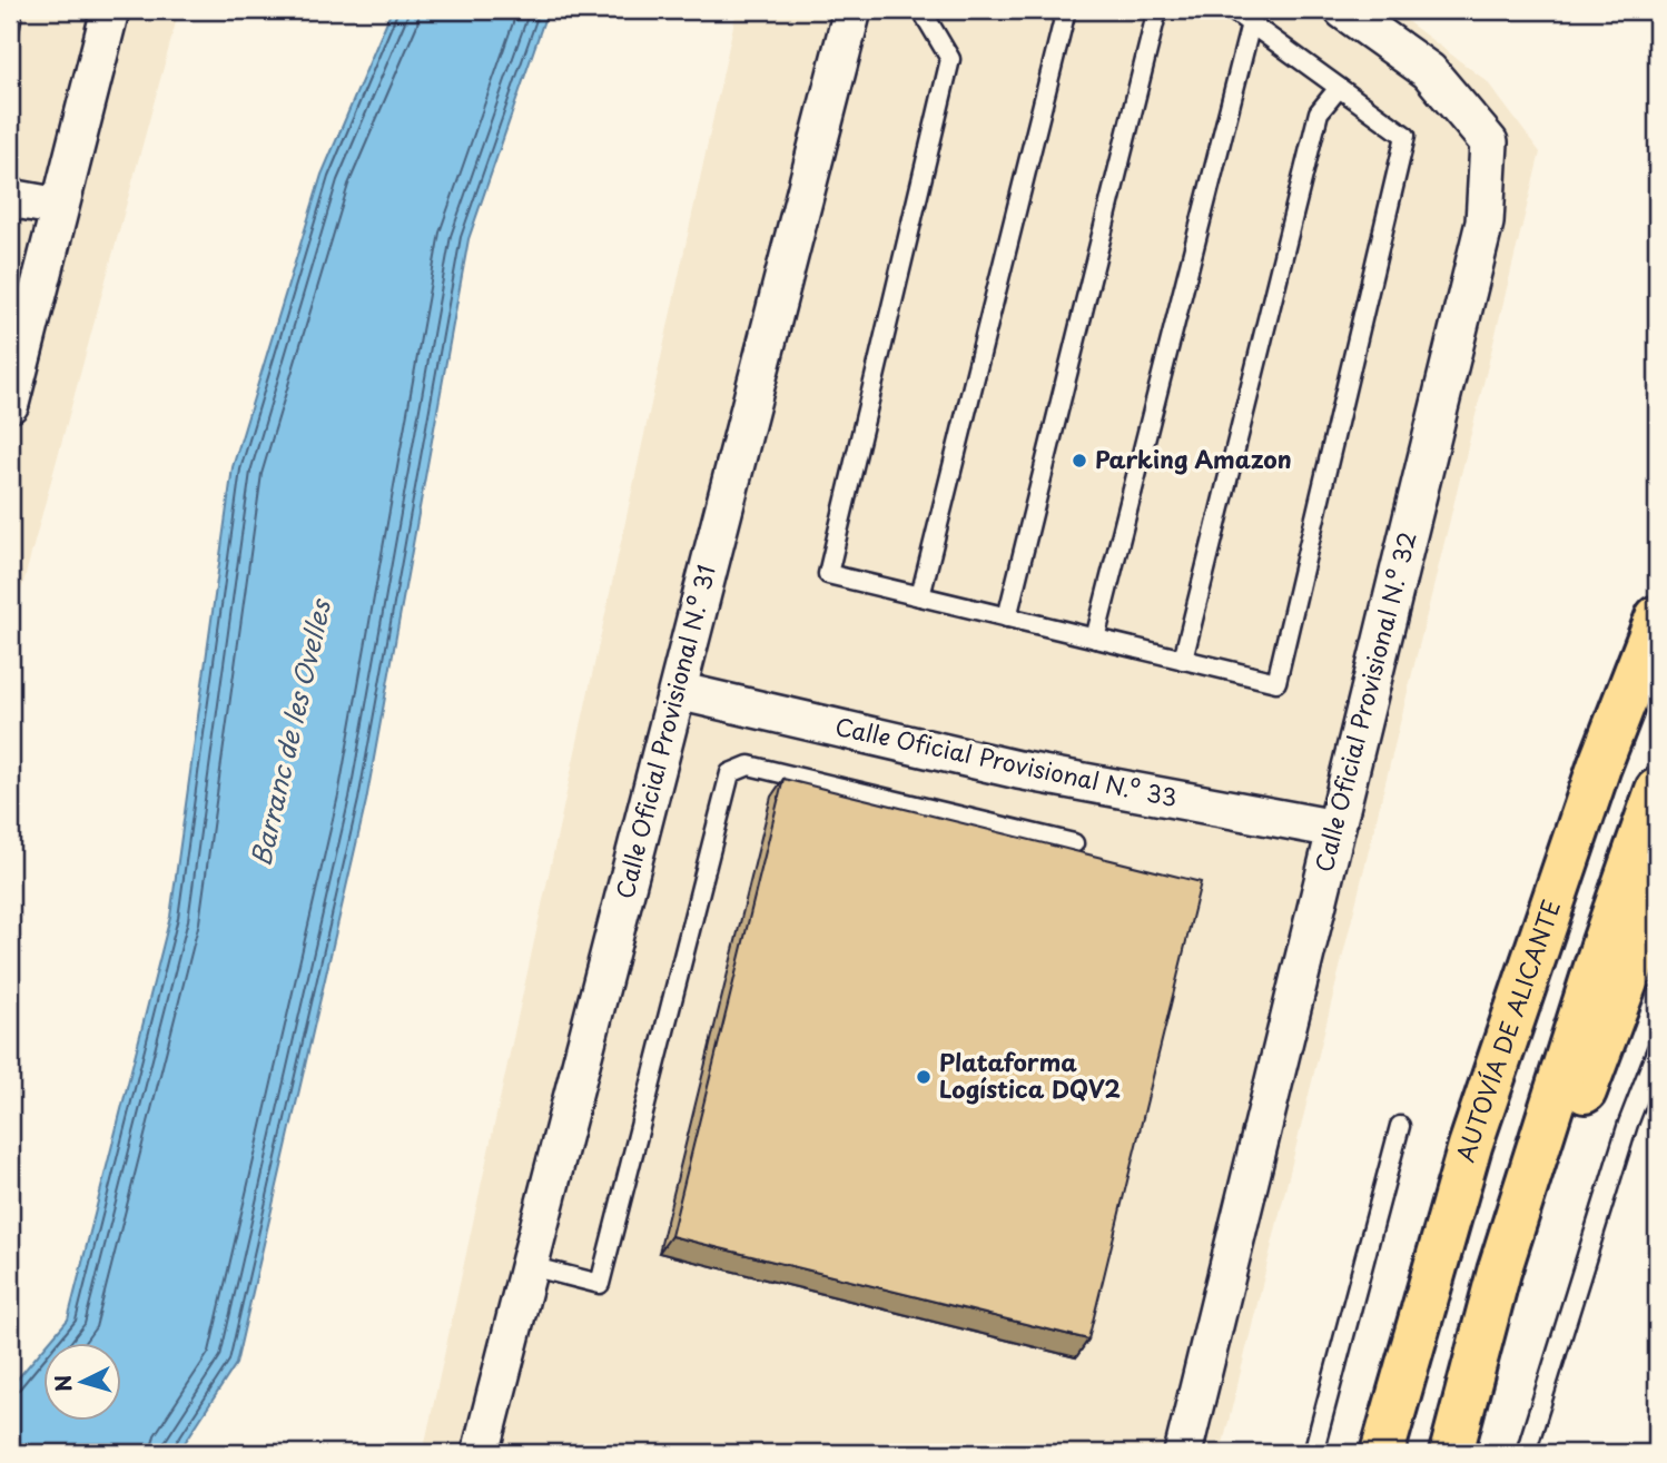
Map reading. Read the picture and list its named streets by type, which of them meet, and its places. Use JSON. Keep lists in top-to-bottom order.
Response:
{
  "streets": {
    "highway": ["AUTOVÍA DE ALICANTE"],
    "street": ["Calle Oficial Provisional N.º 32", "Calle Oficial Provisional N.º 31", "Calle Oficial Provisional N.º 33"]
  },
  "crossings": [
    ["Calle Oficial Provisional N.º 32", "Calle Oficial Provisional N.º 33"],
    ["Calle Oficial Provisional N.º 31", "Calle Oficial Provisional N.º 33"]
  ],
  "water": ["Barranc de les Ovelles"],
  "places": ["Parking Amazon", "Plataforma Logística DQV2"],
  "north": "left"
}
